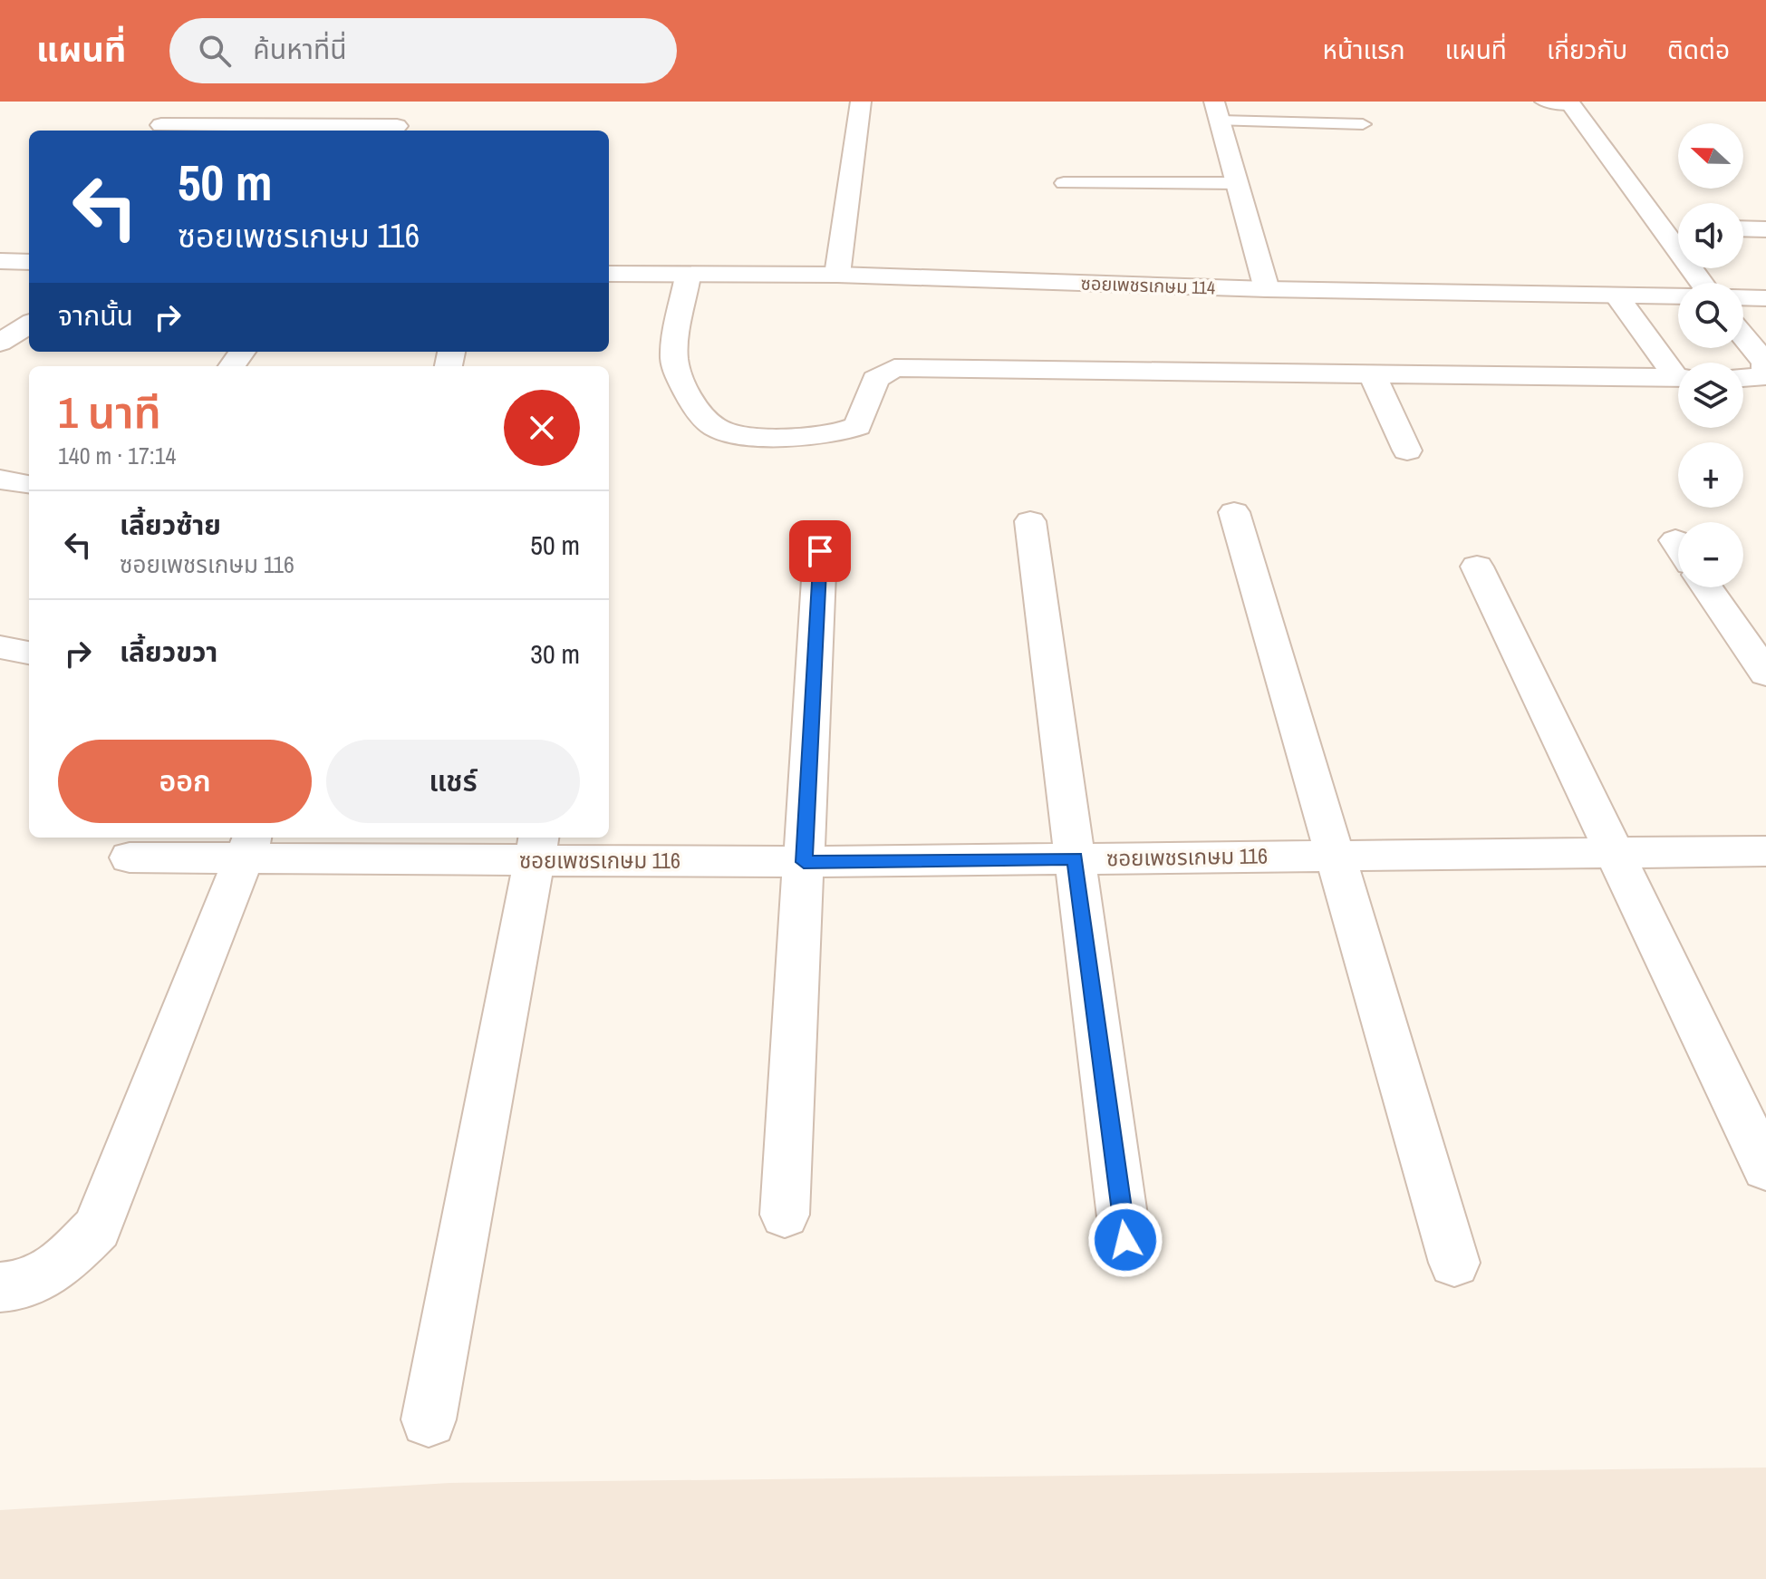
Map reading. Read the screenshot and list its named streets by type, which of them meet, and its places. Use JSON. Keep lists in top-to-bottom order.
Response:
{
  "streets": {
    "street": ["ซอยเพชรเกษม 114", "ซอยเพชรเกษม 116"]
  },
  "north": "left",
  "page": {
    "header": "แผนที่",
    "search": "ค้นหาที่นี่",
    "nav": [
      "หน้าแรก",
      "แผนที่",
      "เกี่ยวกับ",
      "ติดต่อ"
    ],
    "map_buttons": ["+", "−"],
    "turn": ["50 m", "ซอยเพชรเกษม 116"],
    "then": "จากนั้น",
    "heading": ["1 นาที", "140 m · 17:14"],
    "list": [
      {
        "name": "เลี้ยวซ้าย",
        "note": "ซอยเพชรเกษม 116",
        "value": "50 m"
      },
      {
        "name": "เลี้ยวขวา",
        "value": "30 m"
      }
    ],
    "buttons": ["ออก", "แชร์"]
  }
}
